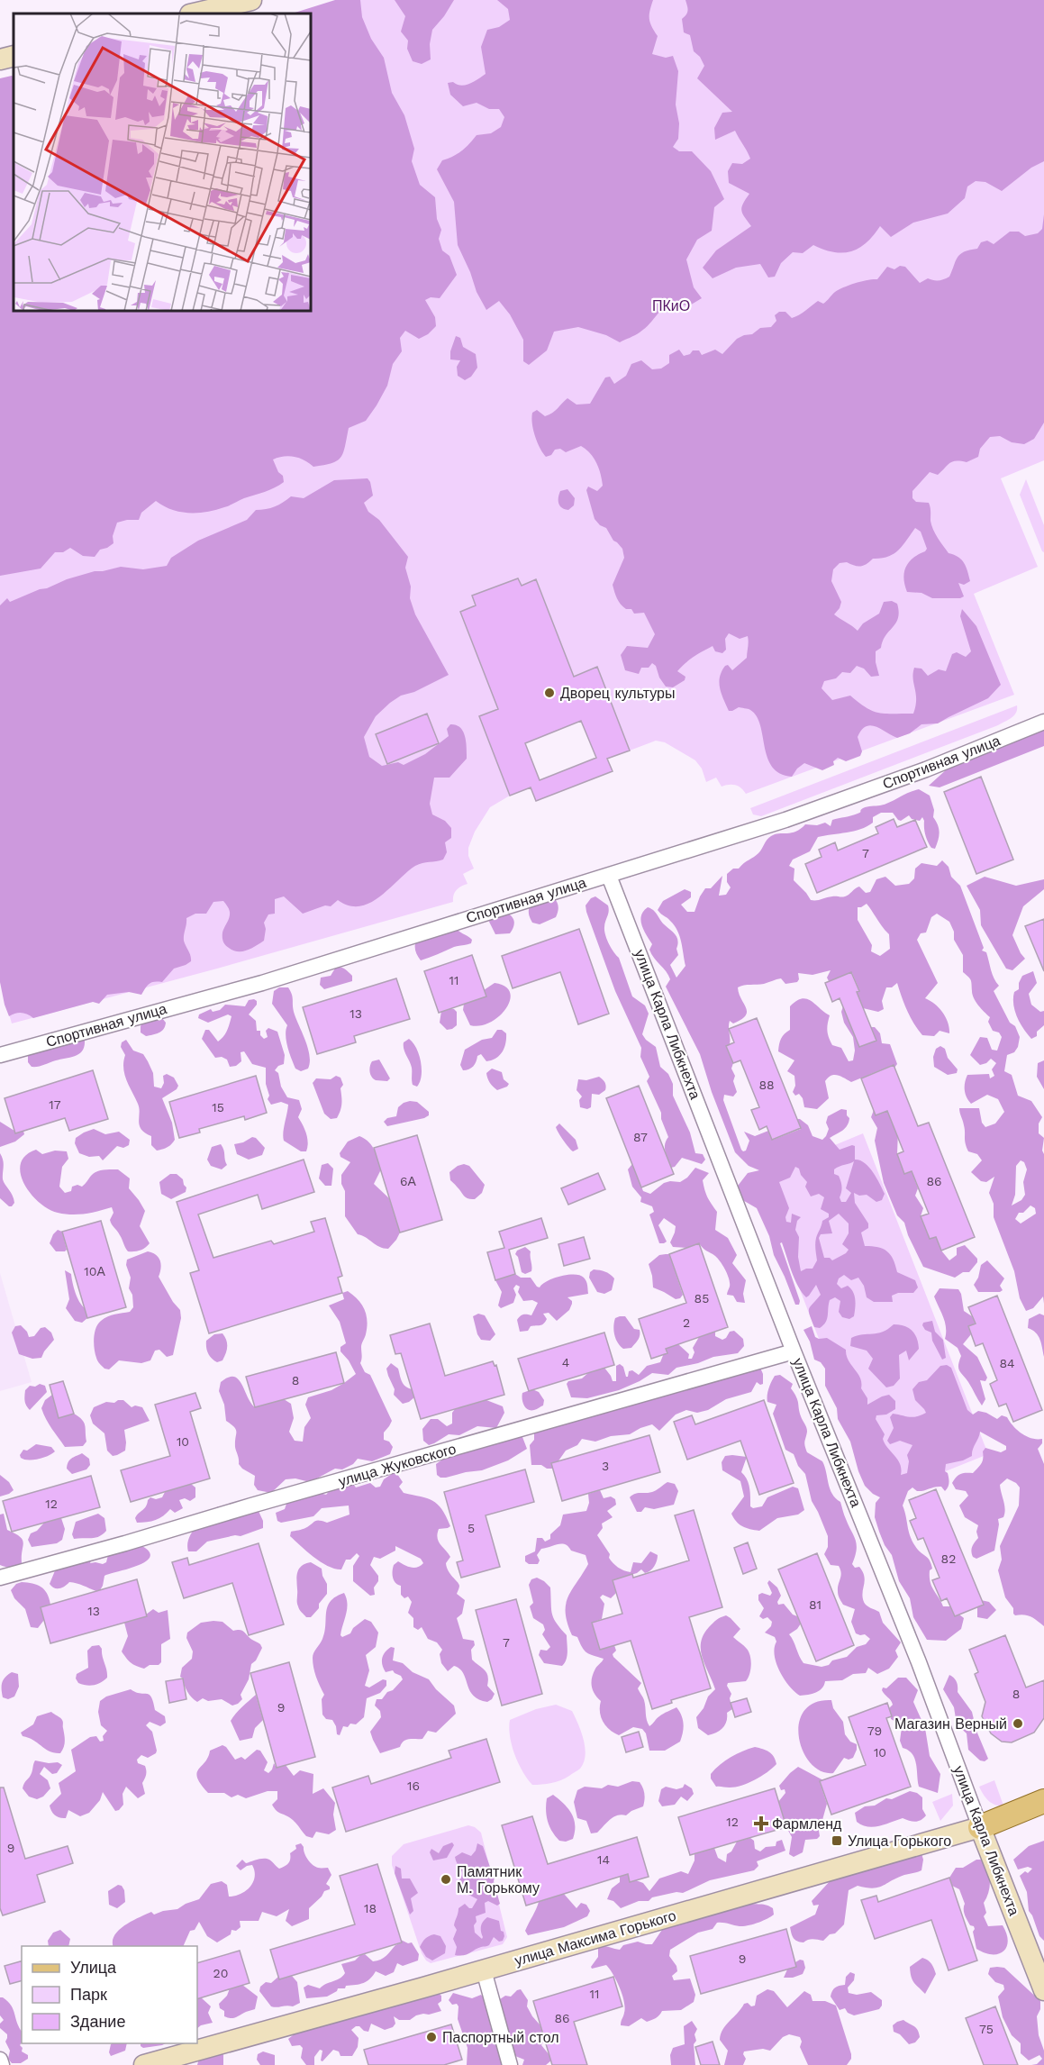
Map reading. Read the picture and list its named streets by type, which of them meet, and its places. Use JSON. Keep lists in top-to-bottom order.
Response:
{
  "streets": {
    "main road": ["улица Карла Либкнехта", "улица Максима Горького"],
    "street": ["Спортивная улица", "улица Жуковского"]
  },
  "crossings": [
    ["Спортивная улица", "улица Карла Либкнехта"],
    ["улица Карла Либкнехта", "улица Жуковского"],
    ["улица Карла Либкнехта", "улица Максима Горького"]
  ],
  "parks": ["ПКиО"],
  "places": {
    "other": [
      "Дворец культуры",
      "Магазин Верный",
      "Памятник М. Горькому",
      "Паспортный стол"
    ],
    "health": ["Фармленд"],
    "transit": ["Улица Горького"]
  },
  "house_numbers": [
    "7",
    "11",
    "13",
    "88",
    "17",
    "15",
    "87",
    "6А",
    "86",
    "10А",
    "85",
    "2",
    "4",
    "84",
    "8",
    "10",
    "3",
    "12",
    "5",
    "82",
    "81",
    "13",
    "7",
    "8",
    "9",
    "79",
    "10",
    "16",
    "12",
    "9",
    "14",
    "18",
    "9",
    "20",
    "11",
    "86",
    "75"
  ],
  "legend": ["Улица", "Парк", "Здание"]
}
